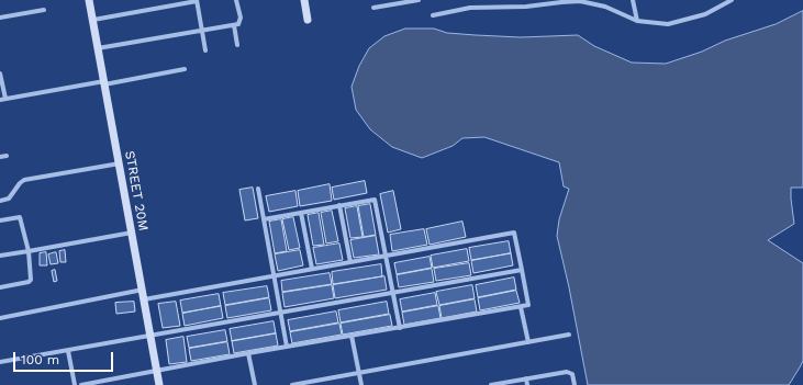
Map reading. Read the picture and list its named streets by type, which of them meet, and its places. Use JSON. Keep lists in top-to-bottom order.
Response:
{
  "streets": {
    "street": ["STREET 20M"]
  },
  "scale_bar": "100 m"
}
